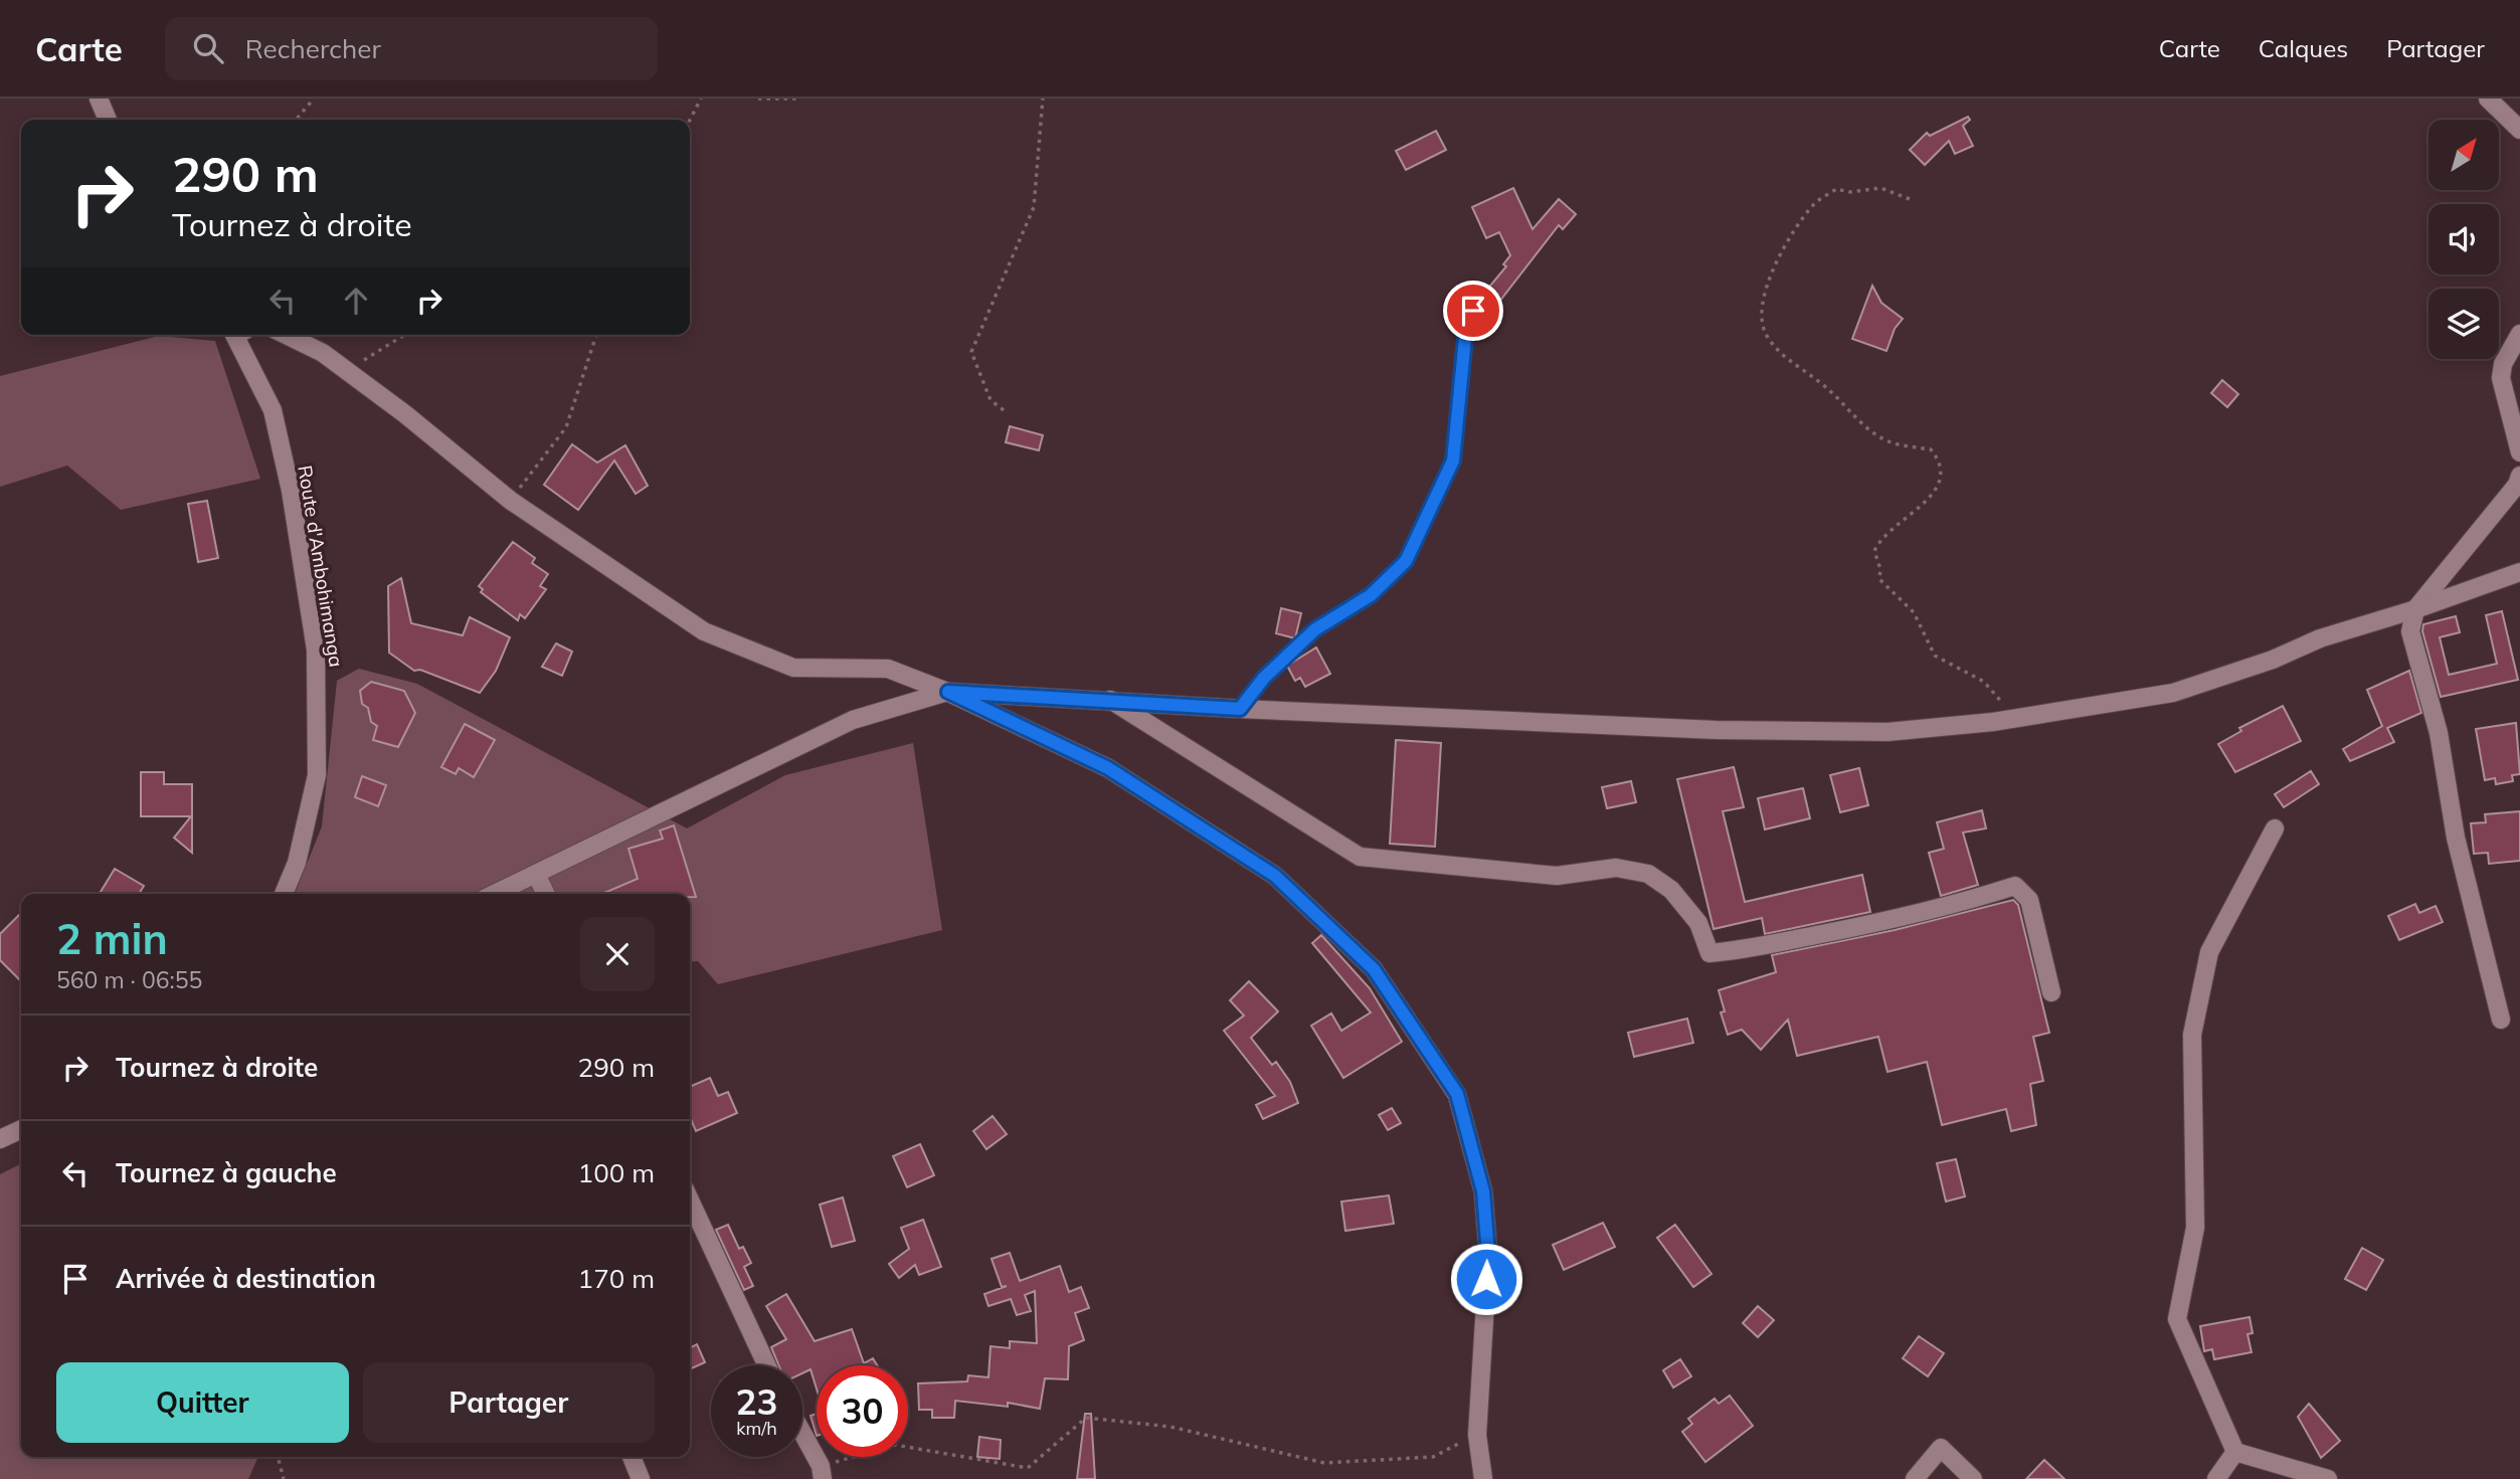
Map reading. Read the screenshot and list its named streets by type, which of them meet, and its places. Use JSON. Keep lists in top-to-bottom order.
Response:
{
  "streets": {
    "street": ["Route d'Ambohimanga"]
  },
  "north": "top right",
  "page": {
    "header": "Carte",
    "search": "Rechercher",
    "nav": ["Carte", "Calques", "Partager"],
    "turn": ["290 m", "Tournez à droite"],
    "heading": ["2 min", "560 m · 06:55"],
    "list": [
      {
        "name": "Tournez à droite",
        "value": "290 m"
      },
      {
        "name": "Tournez à gauche",
        "value": "100 m"
      },
      {
        "name": "Arrivée à destination",
        "value": "170 m"
      }
    ],
    "buttons": ["Quitter", "Partager"],
    "speed": "23 km/h",
    "limit": "30"
  }
}
